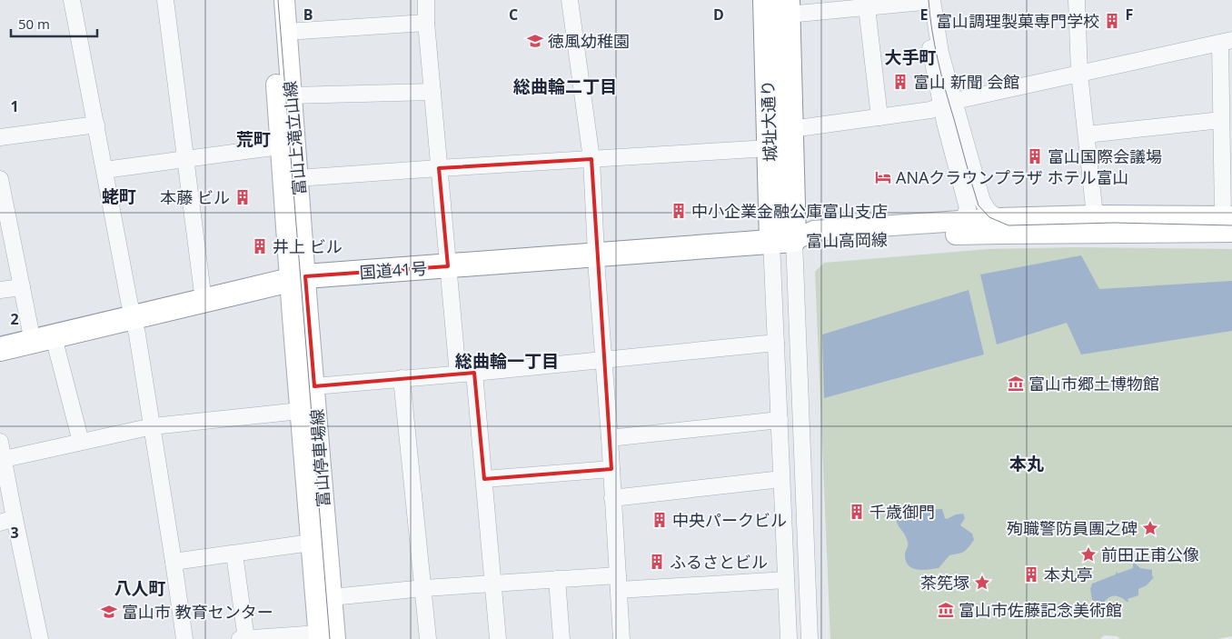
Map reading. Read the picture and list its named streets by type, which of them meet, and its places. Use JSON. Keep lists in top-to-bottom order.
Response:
{
  "streets": {
    "highway": ["城址大通り", "国道41号"],
    "main road": ["富山上滝立山線", "富山高岡線", "富山停車場線"]
  },
  "crossings": [
    ["城址大通り", "富山高岡線"],
    ["城址大通り", "国道41号"],
    ["富山上滝立山線", "国道41号"],
    ["富山上滝立山線", "富山停車場線"],
    ["富山高岡線", "国道41号"],
    ["国道41号", "富山停車場線"]
  ],
  "districts": [
    "大手町",
    "総曲輪二丁目",
    "荒町",
    "蛯町",
    "総曲輪一丁目",
    "本丸",
    "八人町"
  ],
  "places": {
    "building": [
      "富山調理製菓専門学校",
      "富山 新聞 会館",
      "富山国際会議場",
      "本藤 ビル",
      "中小企業金融公庫富山支店",
      "井上 ビル",
      "千歳御門",
      "中央パークビル",
      "ふるさとビル",
      "本丸亭"
    ],
    "school or university": ["徳風幼稚園", "富山市 教育センター"],
    "hotel": ["ANAクラウンプラザ ホテル富山"],
    "museum": ["富山市郷土博物館", "富山市佐藤記念美術館"],
    "place": ["殉職警防員團之碑", "前田正甫公像", "茶筅塚"]
  },
  "scale_bar": "50 m",
  "grid": {
    "columns": [
      "B",
      "C",
      "D",
      "E",
      "F"
    ],
    "rows": ["1", "2", "3"]
  }
}
